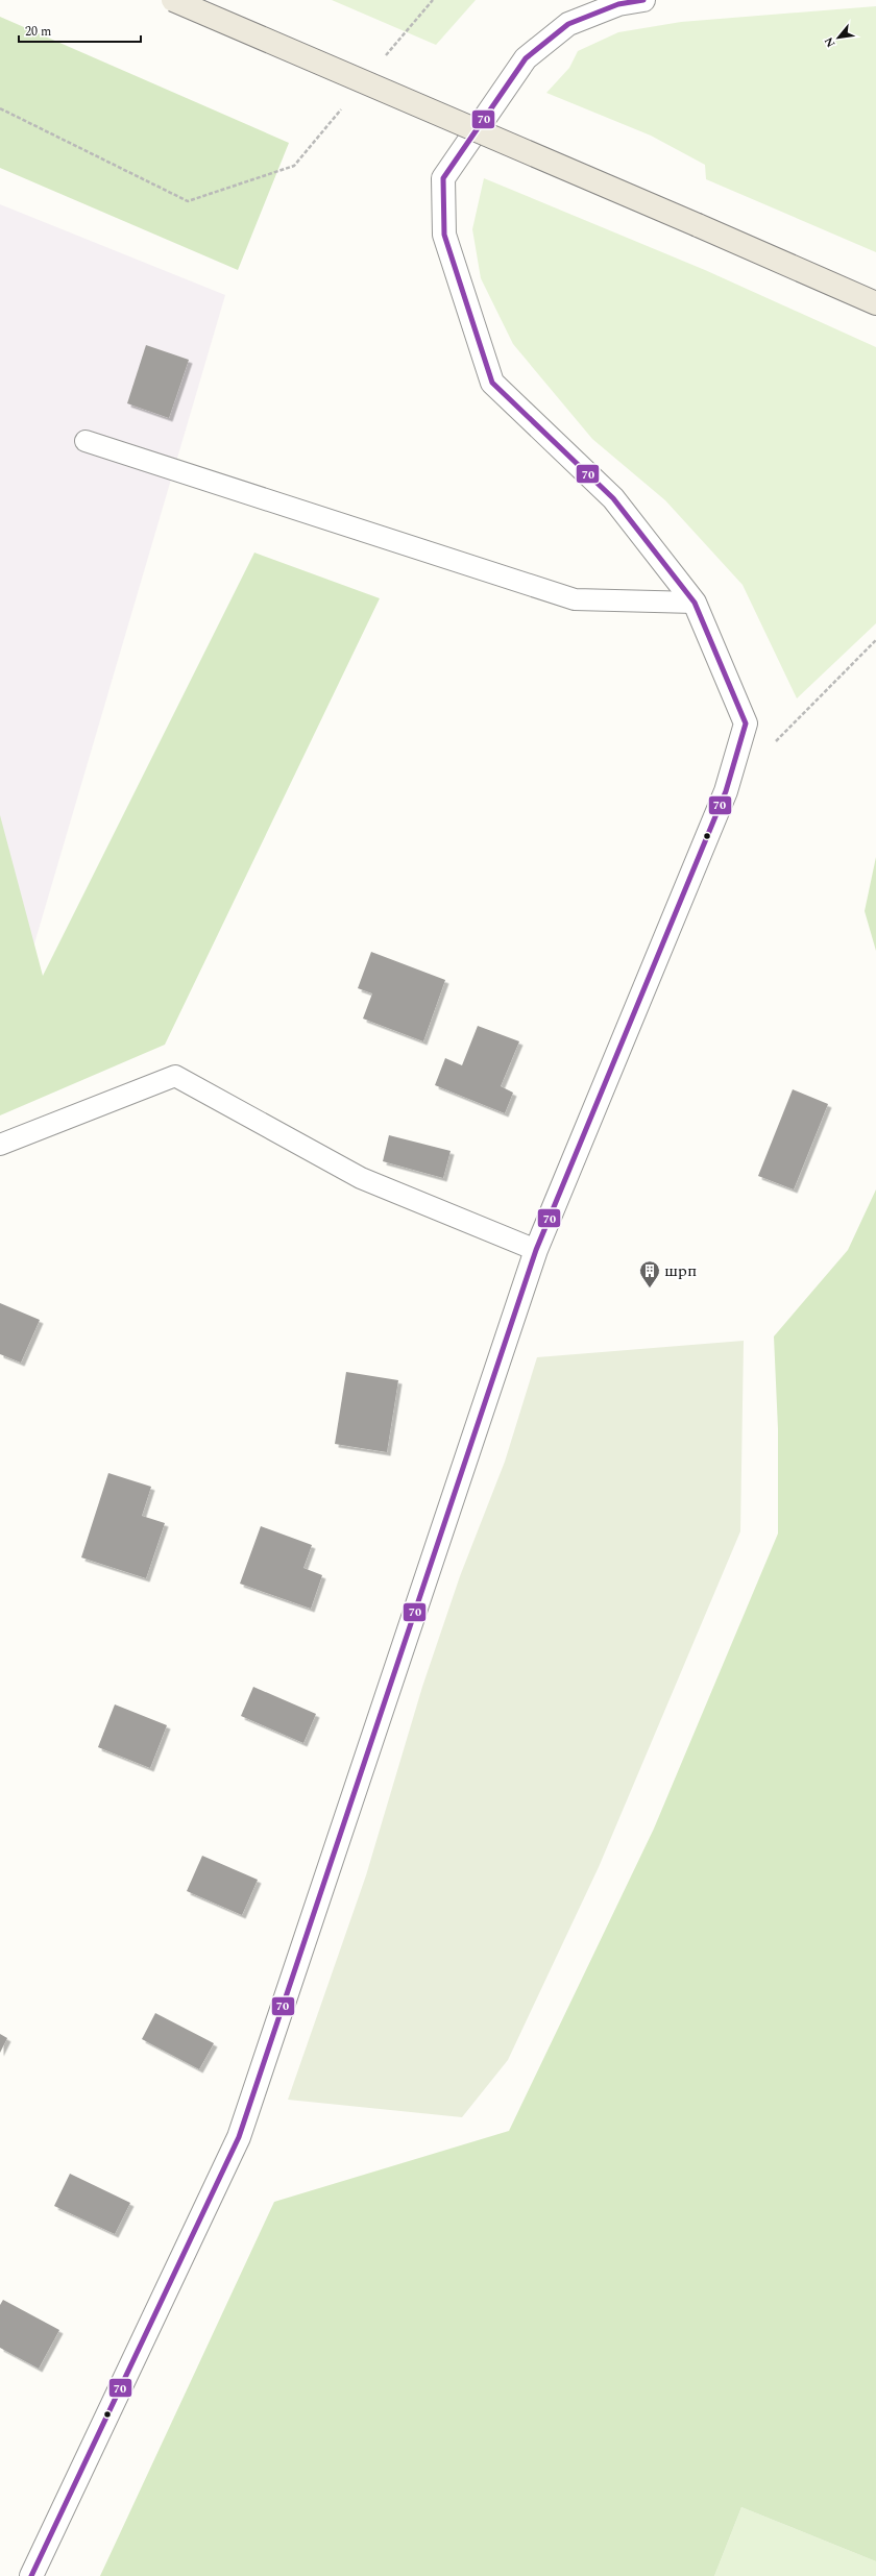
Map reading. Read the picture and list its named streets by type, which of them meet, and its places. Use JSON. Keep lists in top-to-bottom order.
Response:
{
  "places": {
    "building": ["шрп"]
  },
  "lines": ["transit line 70"],
  "scale_bar": "20 m",
  "north": "bottom left"
}
